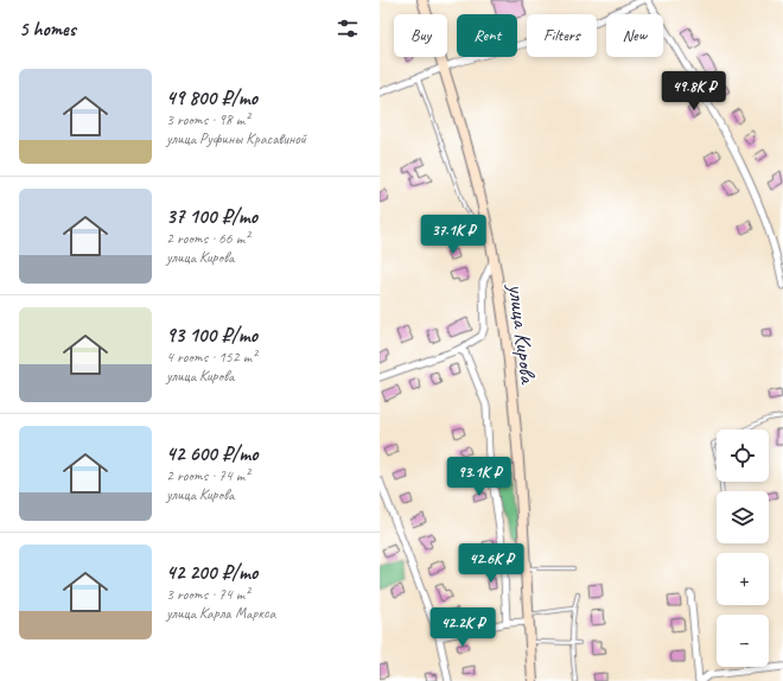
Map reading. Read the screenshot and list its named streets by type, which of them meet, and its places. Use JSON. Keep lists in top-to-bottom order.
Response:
{
  "streets": {
    "main road": ["улица Кирова"]
  },
  "page": {
    "heading": "5 homes",
    "chip": [
      "Buy",
      "Rent",
      "Filters",
      "New"
    ],
    "list": [
      {
        "name": "49 800 ₽/mo",
        "note": "3 rooms · 98 m² · улица Руфины Красавиной"
      },
      {
        "name": "37 100 ₽/mo",
        "note": "2 rooms · 66 m² · улица Кирова"
      },
      {
        "name": "93 100 ₽/mo",
        "note": "4 rooms · 152 m² · улица Кирова"
      },
      {
        "name": "42 600 ₽/mo",
        "note": "2 rooms · 74 m² · улица Кирова"
      },
      {
        "name": "42 200 ₽/mo",
        "note": "3 rooms · 74 m² · улица Карла Маркса"
      }
    ],
    "price": [
      "49.8K ₽",
      "37.1K ₽",
      "93.1K ₽",
      "42.6K ₽",
      "42.2K ₽"
    ],
    "map_buttons": ["+", "−"]
  }
}
